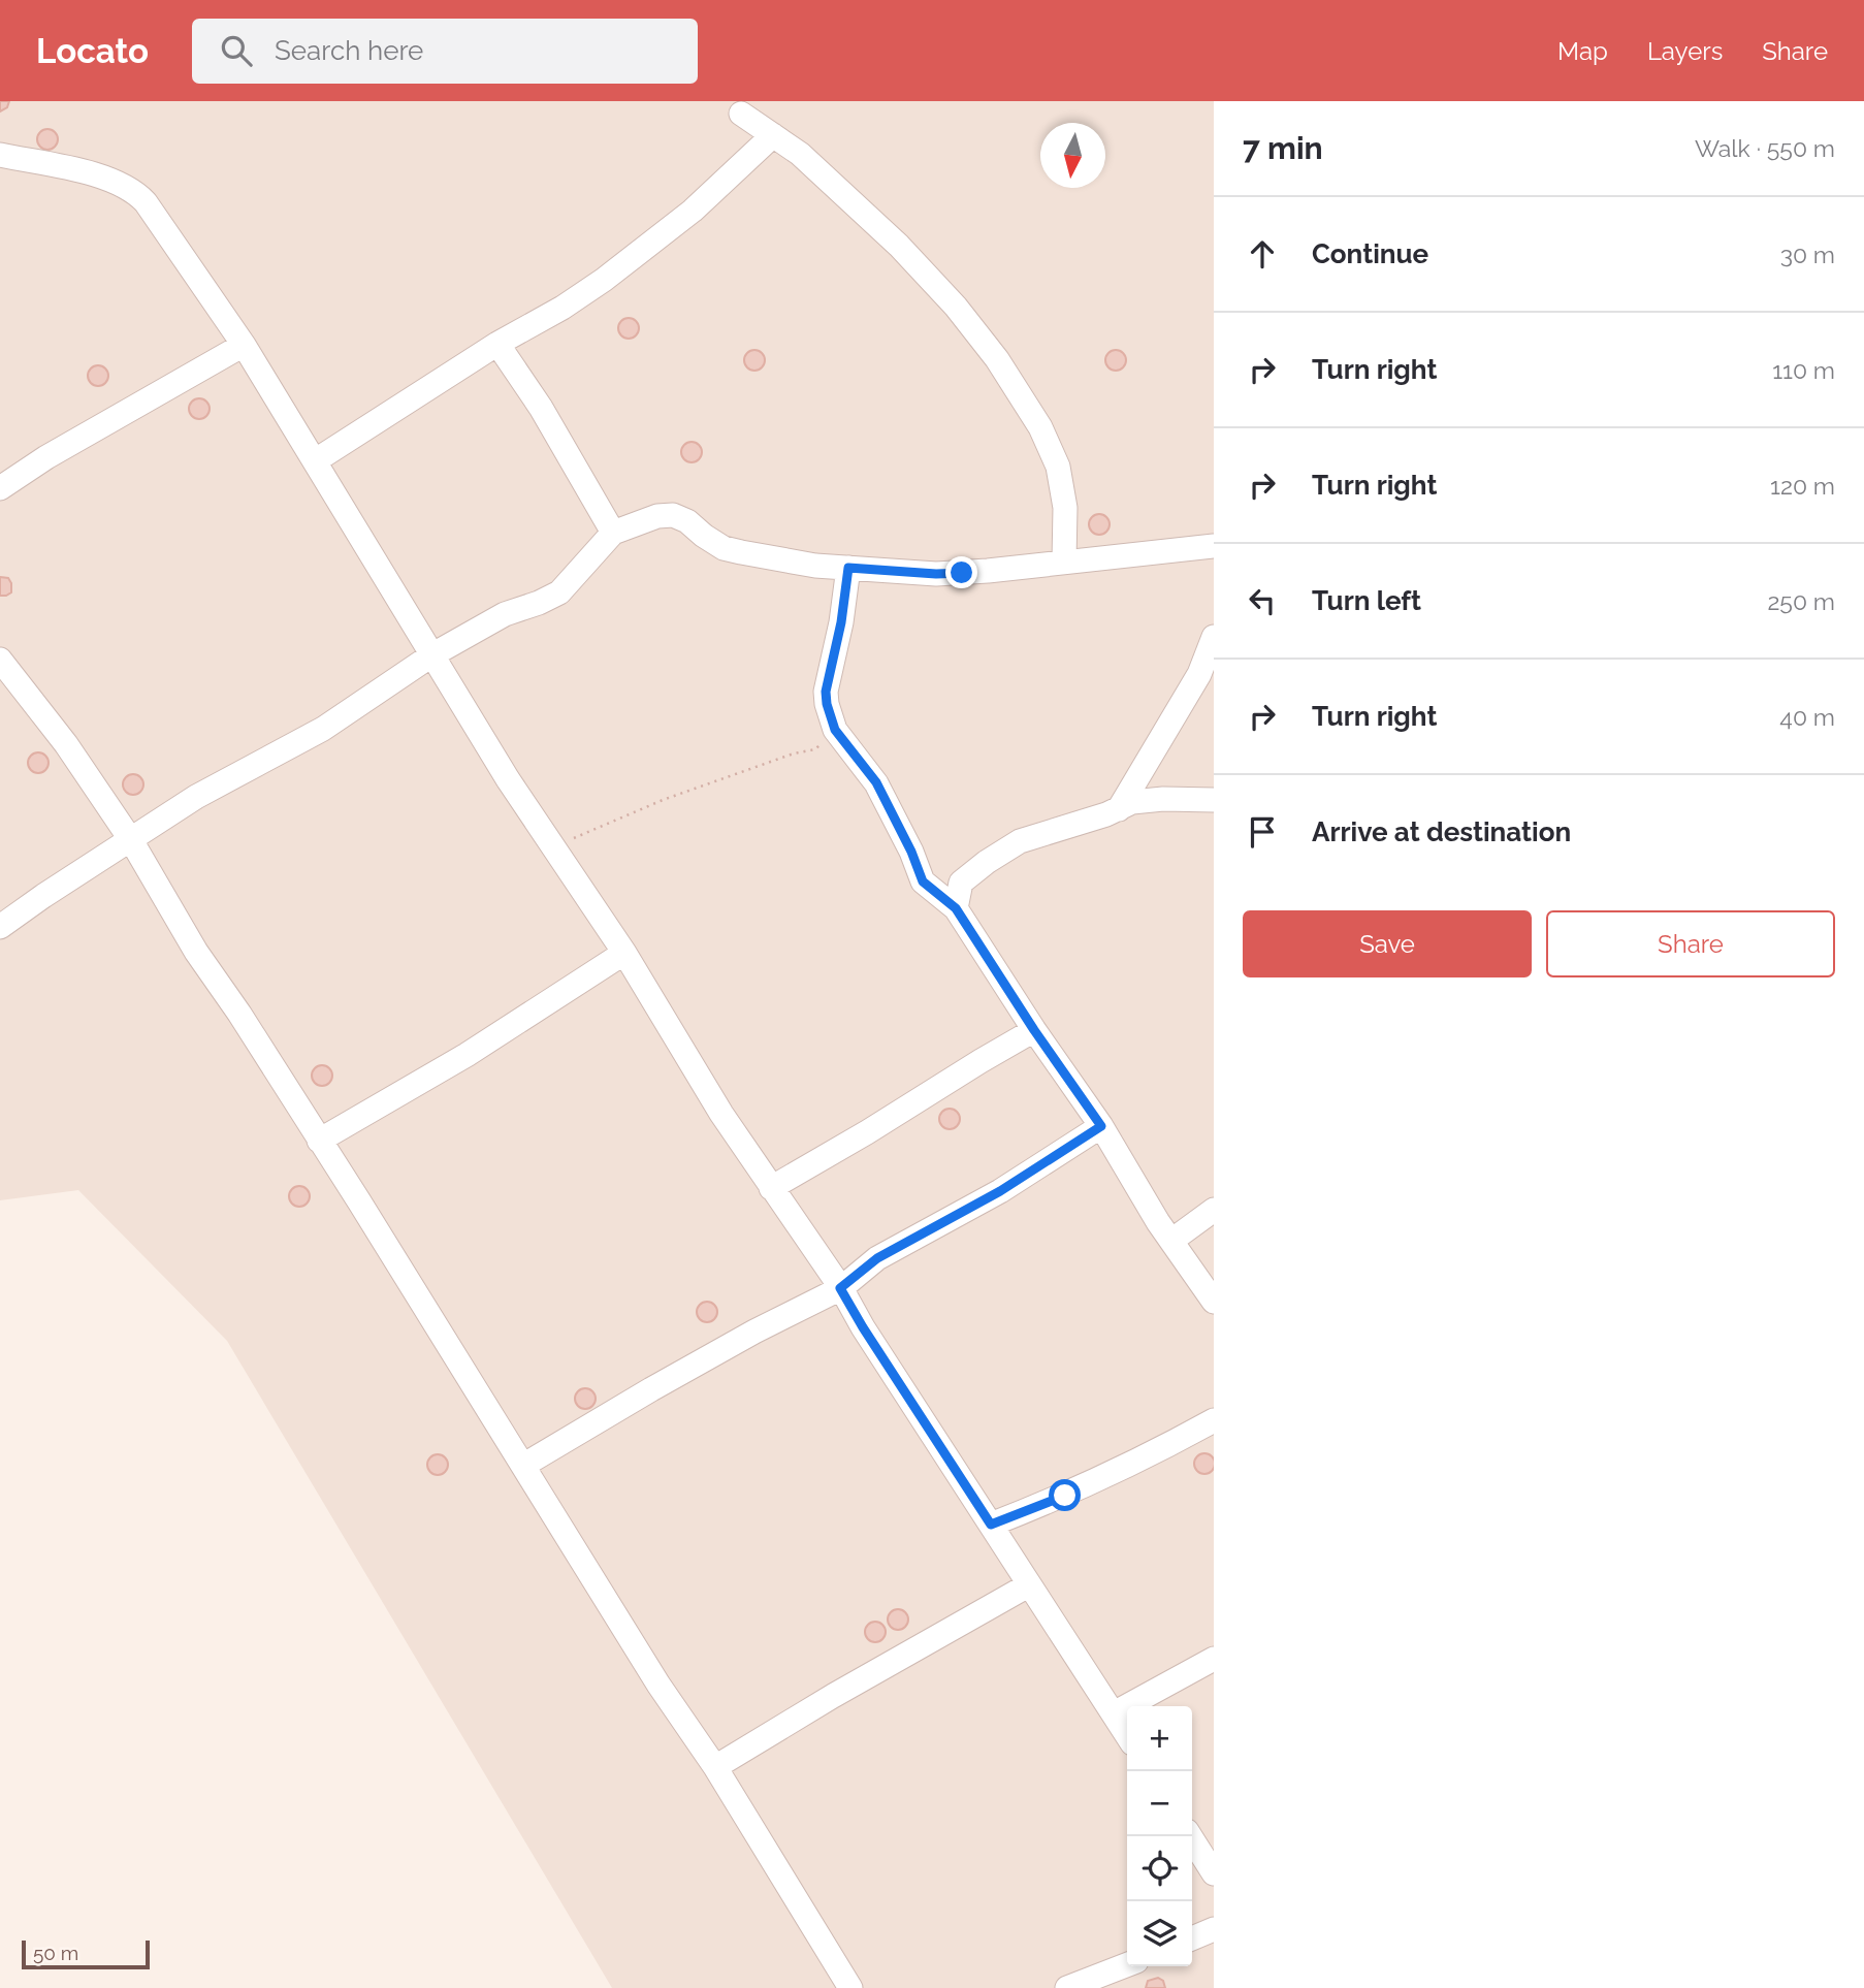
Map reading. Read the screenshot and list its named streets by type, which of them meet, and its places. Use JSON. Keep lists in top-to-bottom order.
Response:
{
  "scale_bar": "50 m",
  "north": "bottom",
  "page": {
    "header": "Locato",
    "search": "Search here",
    "nav": ["Map", "Layers", "Share"],
    "heading": ["7 min", "Walk · 550 m"],
    "list": [
      ["Continue", "30 m"],
      ["Turn right", "110 m"],
      ["Turn right", "120 m"],
      ["Turn left", "250 m"],
      ["Turn right", "40 m"],
      "Arrive at destination"
    ],
    "buttons": ["Save", "Share"],
    "map_buttons": ["+", "−"],
    "scale": "50 m"
  }
}
